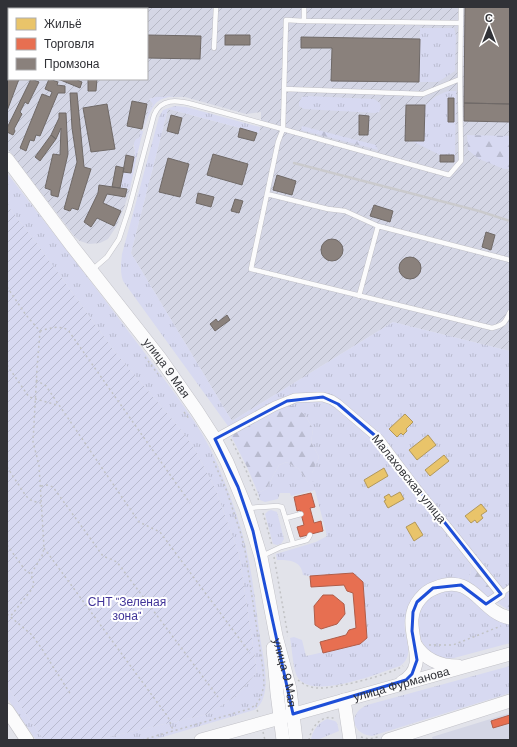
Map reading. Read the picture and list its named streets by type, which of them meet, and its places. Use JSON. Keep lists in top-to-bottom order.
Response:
{
  "streets": {
    "main road": ["улица 9 Мая", "улица Фурманова"],
    "street": ["Малаховская улица"]
  },
  "crossings": [
    ["улица 9 Мая", "Малаховская улица"],
    ["улица 9 Мая", "улица Фурманова"]
  ],
  "parks": ["СНТ \"Зеленая зона\""],
  "legend": ["Жильё", "Торговля", "Промзона"],
  "north": "top"
}
